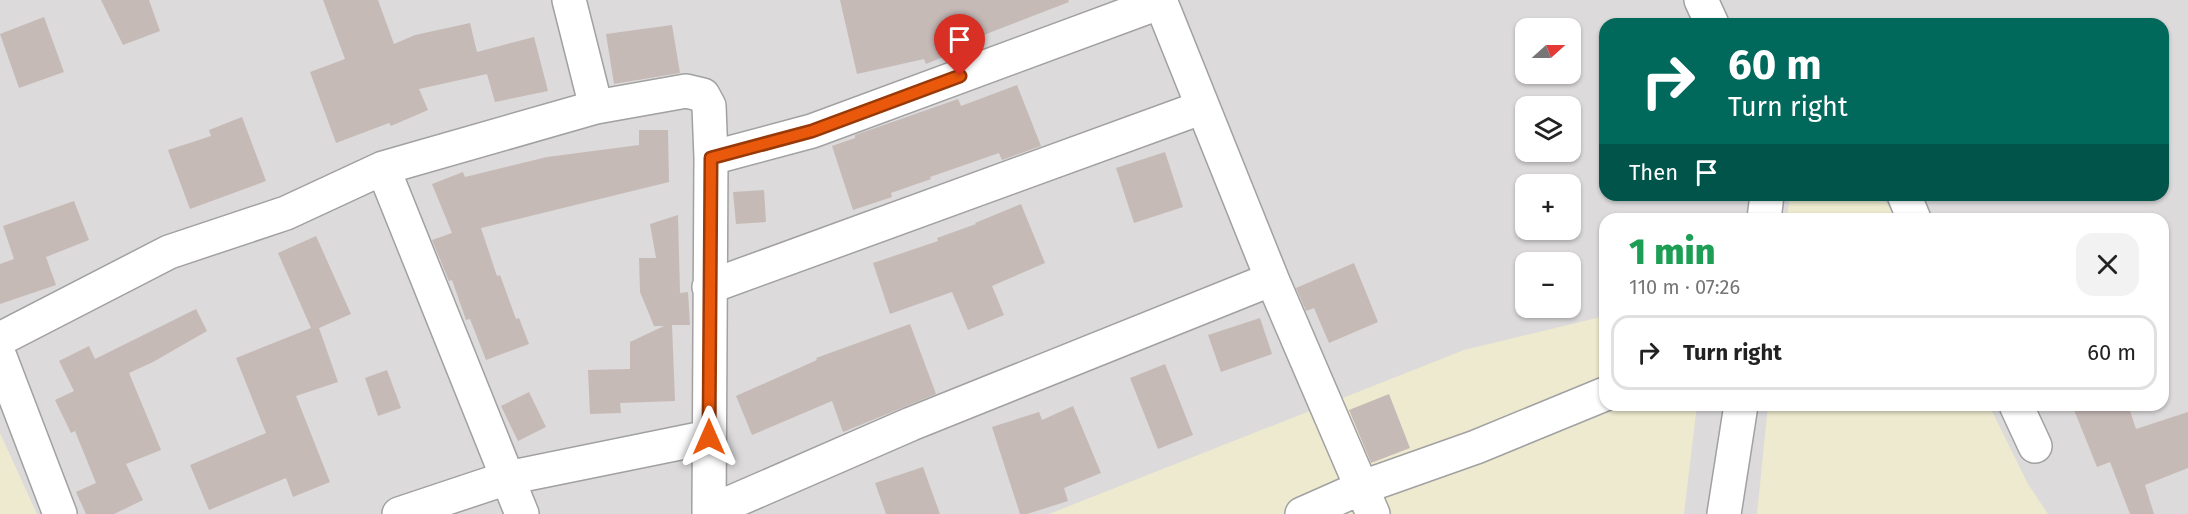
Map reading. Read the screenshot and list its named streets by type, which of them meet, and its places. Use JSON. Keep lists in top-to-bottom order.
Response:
{
  "north": "right",
  "page": {
    "map_buttons": ["+", "−"],
    "turn": ["60 m", "Turn right"],
    "then": "Then",
    "heading": ["1 min", "110 m · 07:26"],
    "list": [
      {
        "name": "Turn right",
        "value": "60 m"
      }
    ]
  }
}
